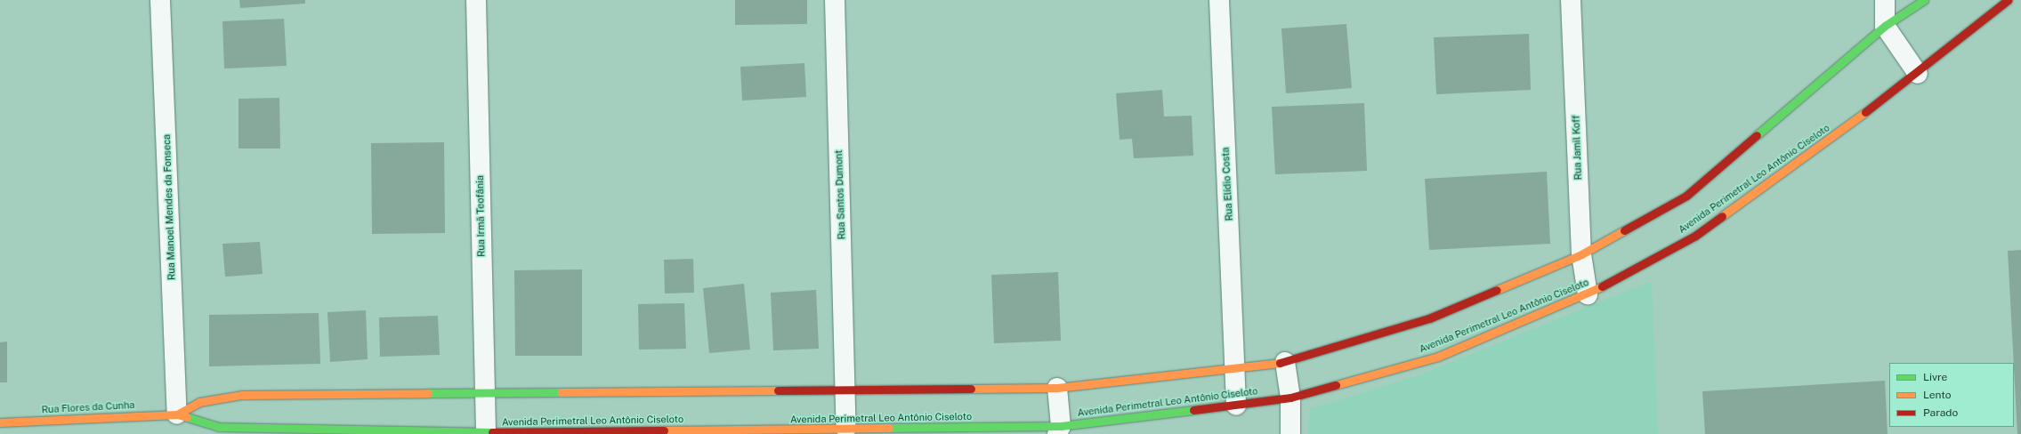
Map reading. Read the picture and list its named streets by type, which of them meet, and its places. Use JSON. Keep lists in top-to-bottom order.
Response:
{
  "streets": {
    "street": [
      "Rua Jamil Koff",
      "Avenida Perimetral Leo Antônio Ciseloto",
      "Rua Elídio Costa",
      "Rua Santos Dumont",
      "Rua Manoel Mendes da Fonseca",
      "Rua Irmã Teofânia",
      "Rua Flores da Cunha"
    ]
  },
  "crossings": [
    ["Rua Jamil Koff", "Avenida Perimetral Leo Antônio Ciseloto"],
    ["Avenida Perimetral Leo Antônio Ciseloto", "Rua Elídio Costa"],
    ["Avenida Perimetral Leo Antônio Ciseloto", "Rua Santos Dumont"],
    ["Avenida Perimetral Leo Antônio Ciseloto", "Rua Irmã Teofânia"],
    ["Avenida Perimetral Leo Antônio Ciseloto", "Rua Flores da Cunha"],
    ["Rua Manoel Mendes da Fonseca", "Rua Flores da Cunha"],
    ["Rua Irmã Teofânia", "Rua Flores da Cunha"]
  ],
  "legend": ["Livre", "Lento", "Parado"]
}
